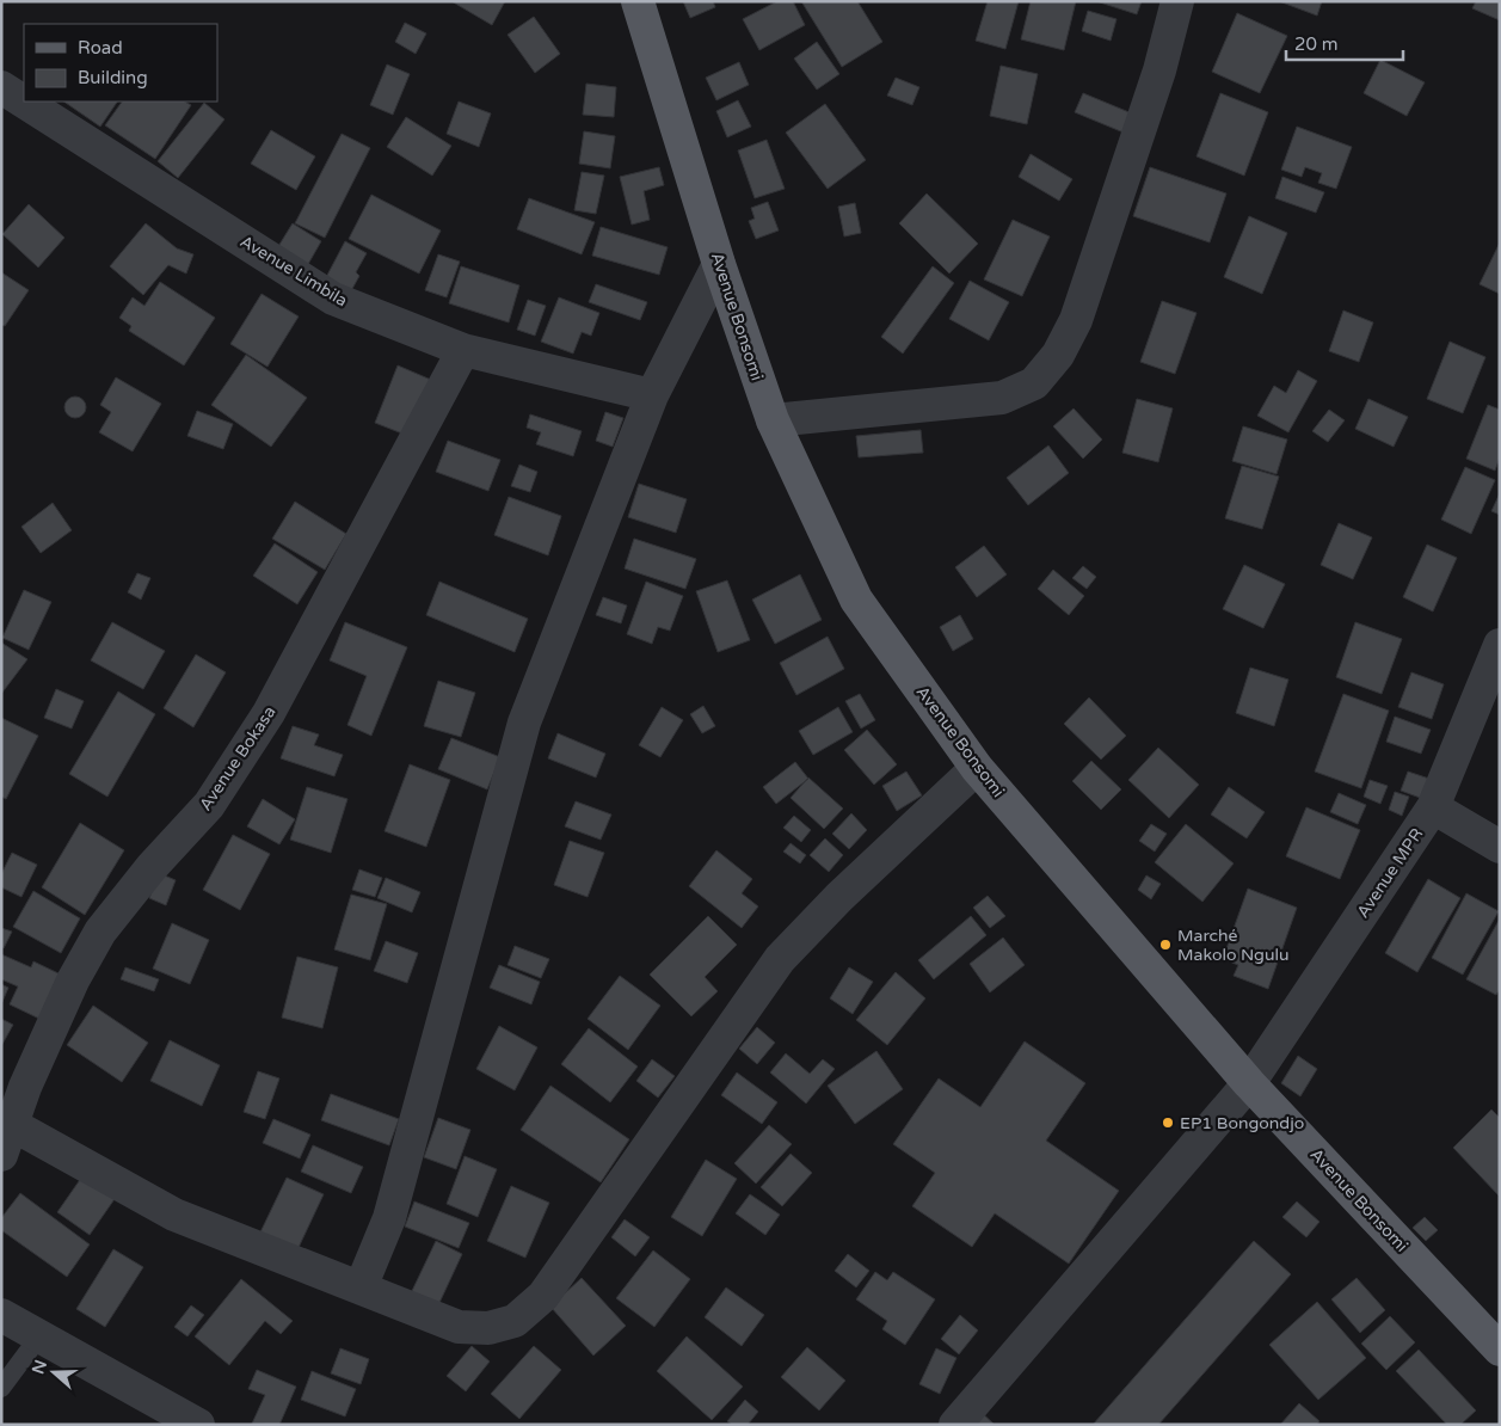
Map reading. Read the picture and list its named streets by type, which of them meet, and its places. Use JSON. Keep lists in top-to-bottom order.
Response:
{
  "streets": {
    "main road": ["Avenue Bonsomi"],
    "street": ["Avenue Limbila", "Avenue Bokasa", "Avenue MPR"]
  },
  "crossings": [
    ["Avenue Limbila", "Avenue Bokasa"],
    ["Avenue Bonsomi", "Avenue MPR"]
  ],
  "places": ["Marché Makolo Ngulu", "EP1 Bongondjo"],
  "legend": ["Road", "Building"],
  "scale_bar": "20 m",
  "north": "left"
}
